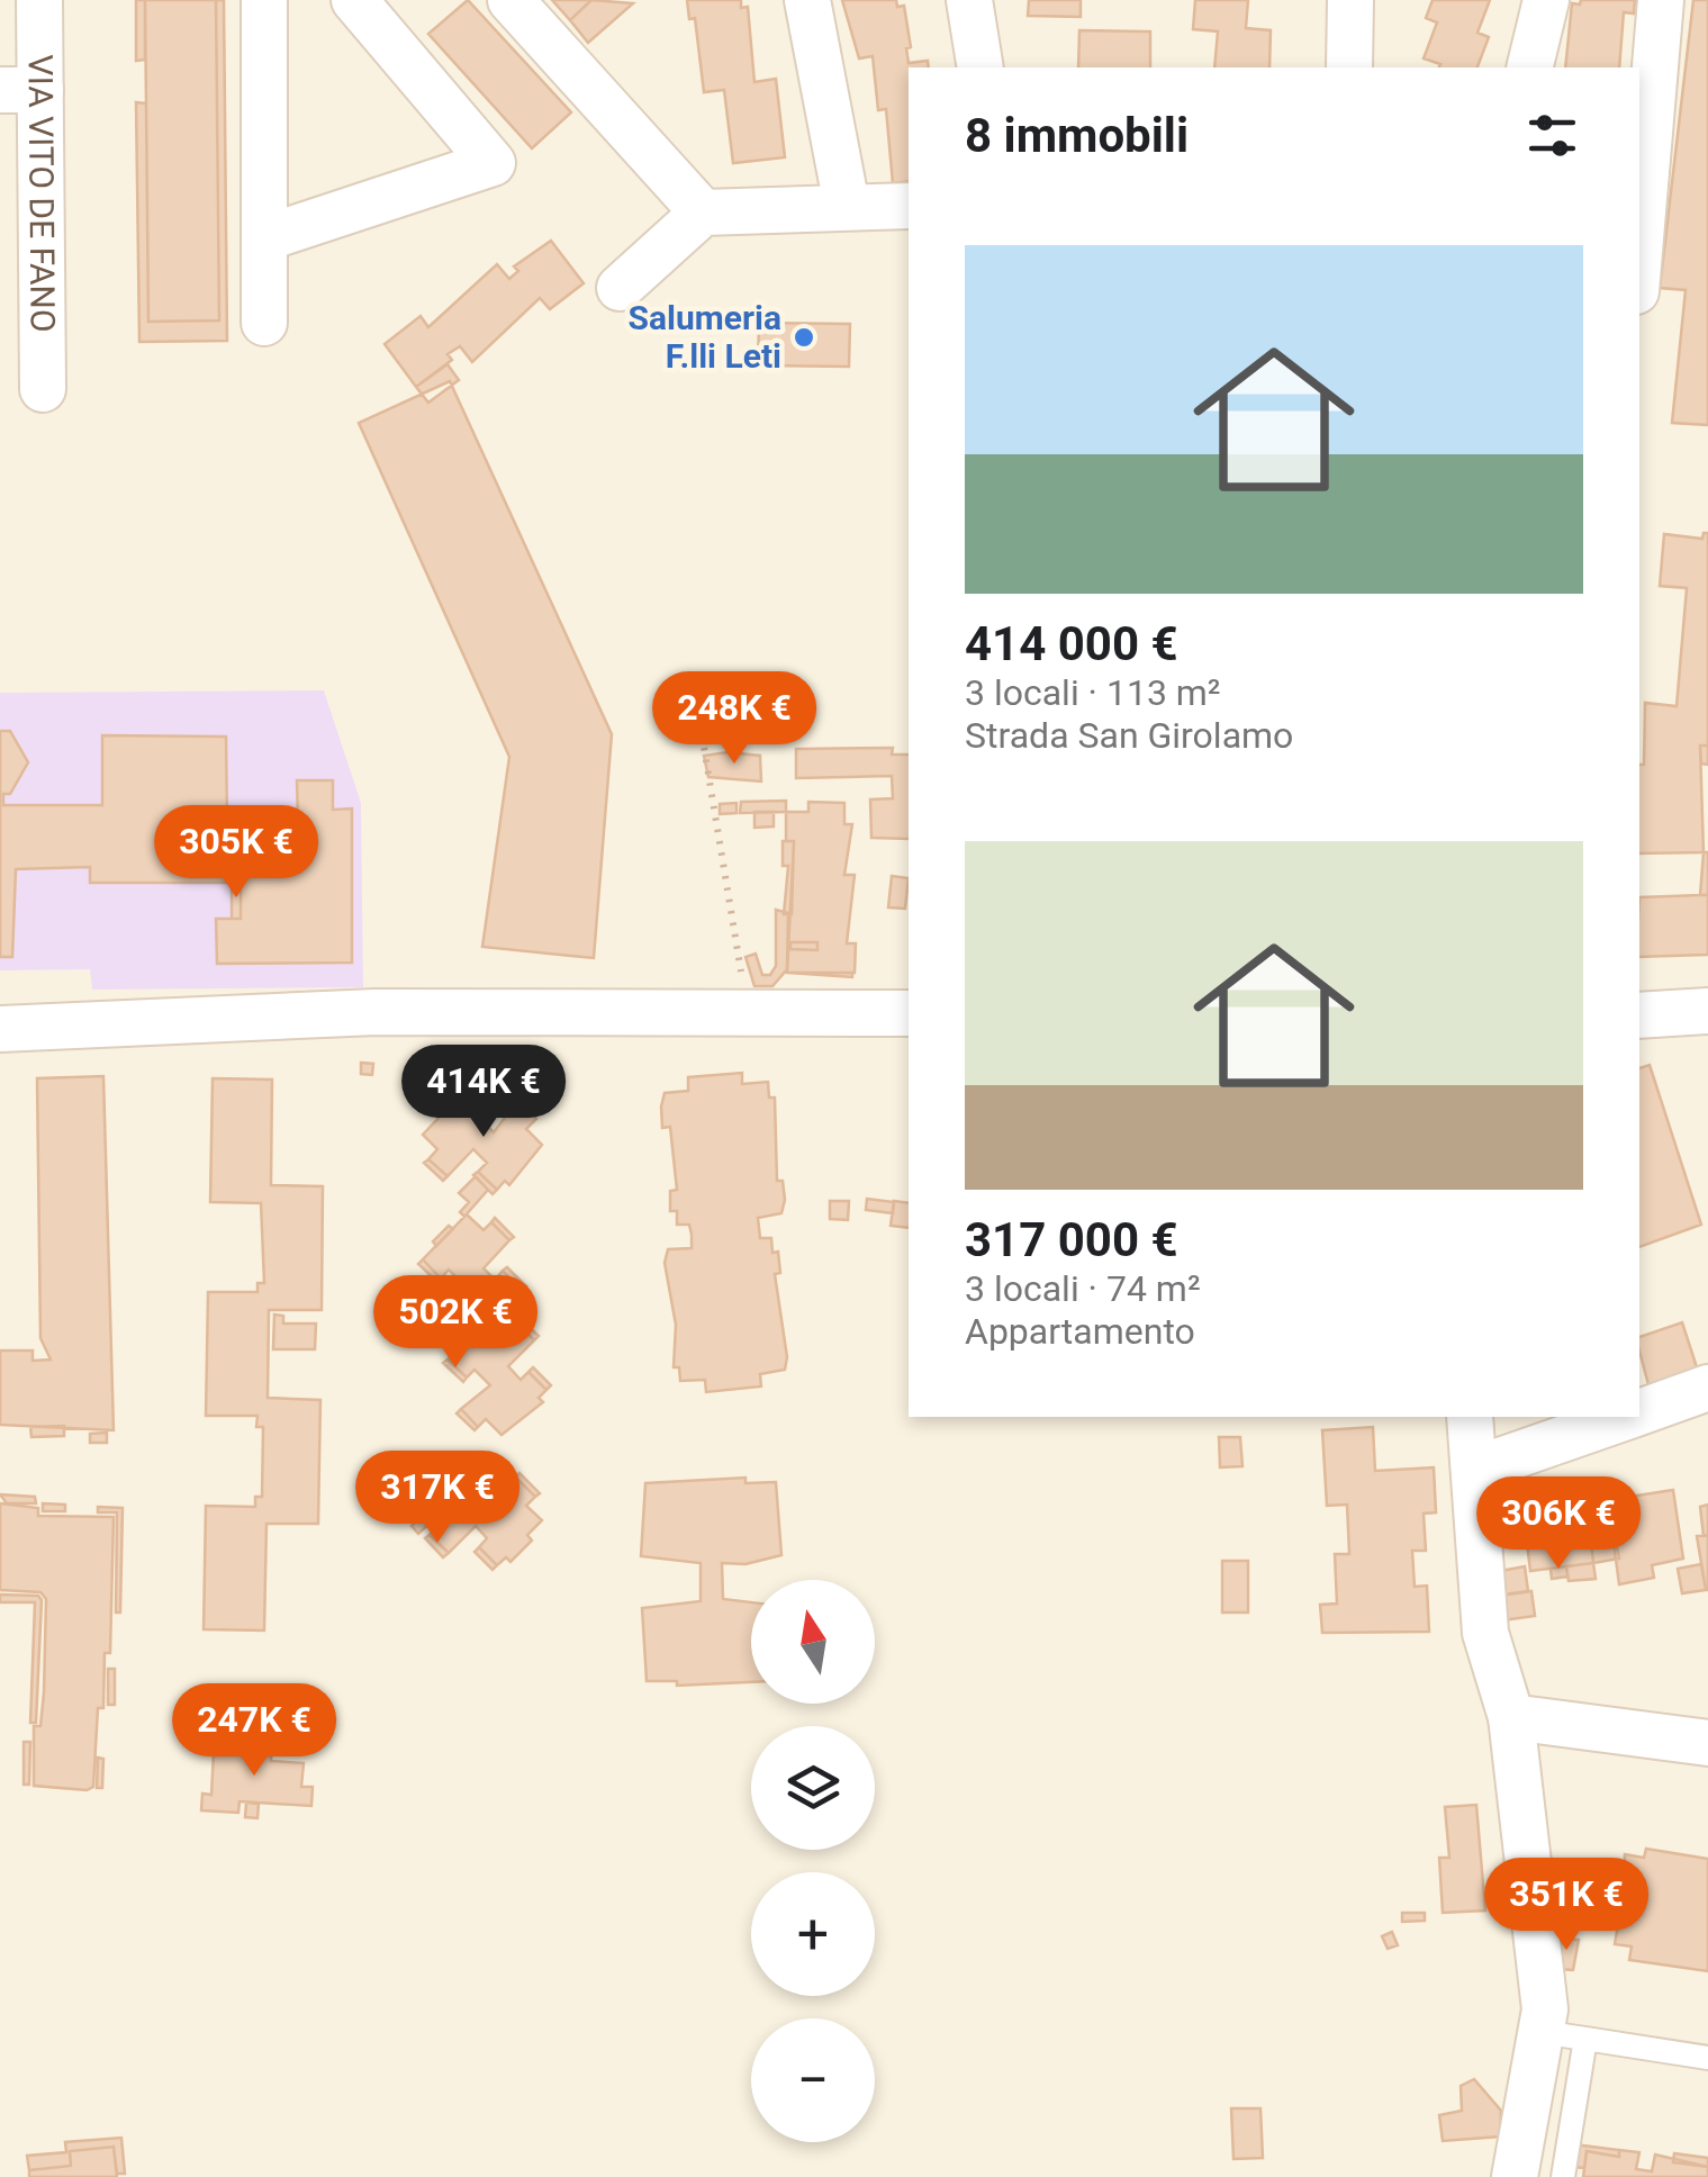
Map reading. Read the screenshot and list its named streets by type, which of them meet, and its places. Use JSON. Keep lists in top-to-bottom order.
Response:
{
  "streets": {
    "street": ["VIA VITO DE FANO"]
  },
  "places": ["Salumeria F.lli Leti"],
  "north": "top",
  "page": {
    "heading": "8 immobili",
    "list": [
      {
        "name": "414 000 €",
        "note": "3 locali · 113 m² · Strada San Girolamo"
      },
      {
        "name": "317 000 €",
        "note": "3 locali · 74 m² · Appartamento"
      }
    ],
    "price": [
      "248K €",
      "305K €",
      "414K €",
      "502K €",
      "317K €",
      "306K €",
      "247K €",
      "351K €"
    ],
    "map_buttons": ["+", "−"]
  }
}
